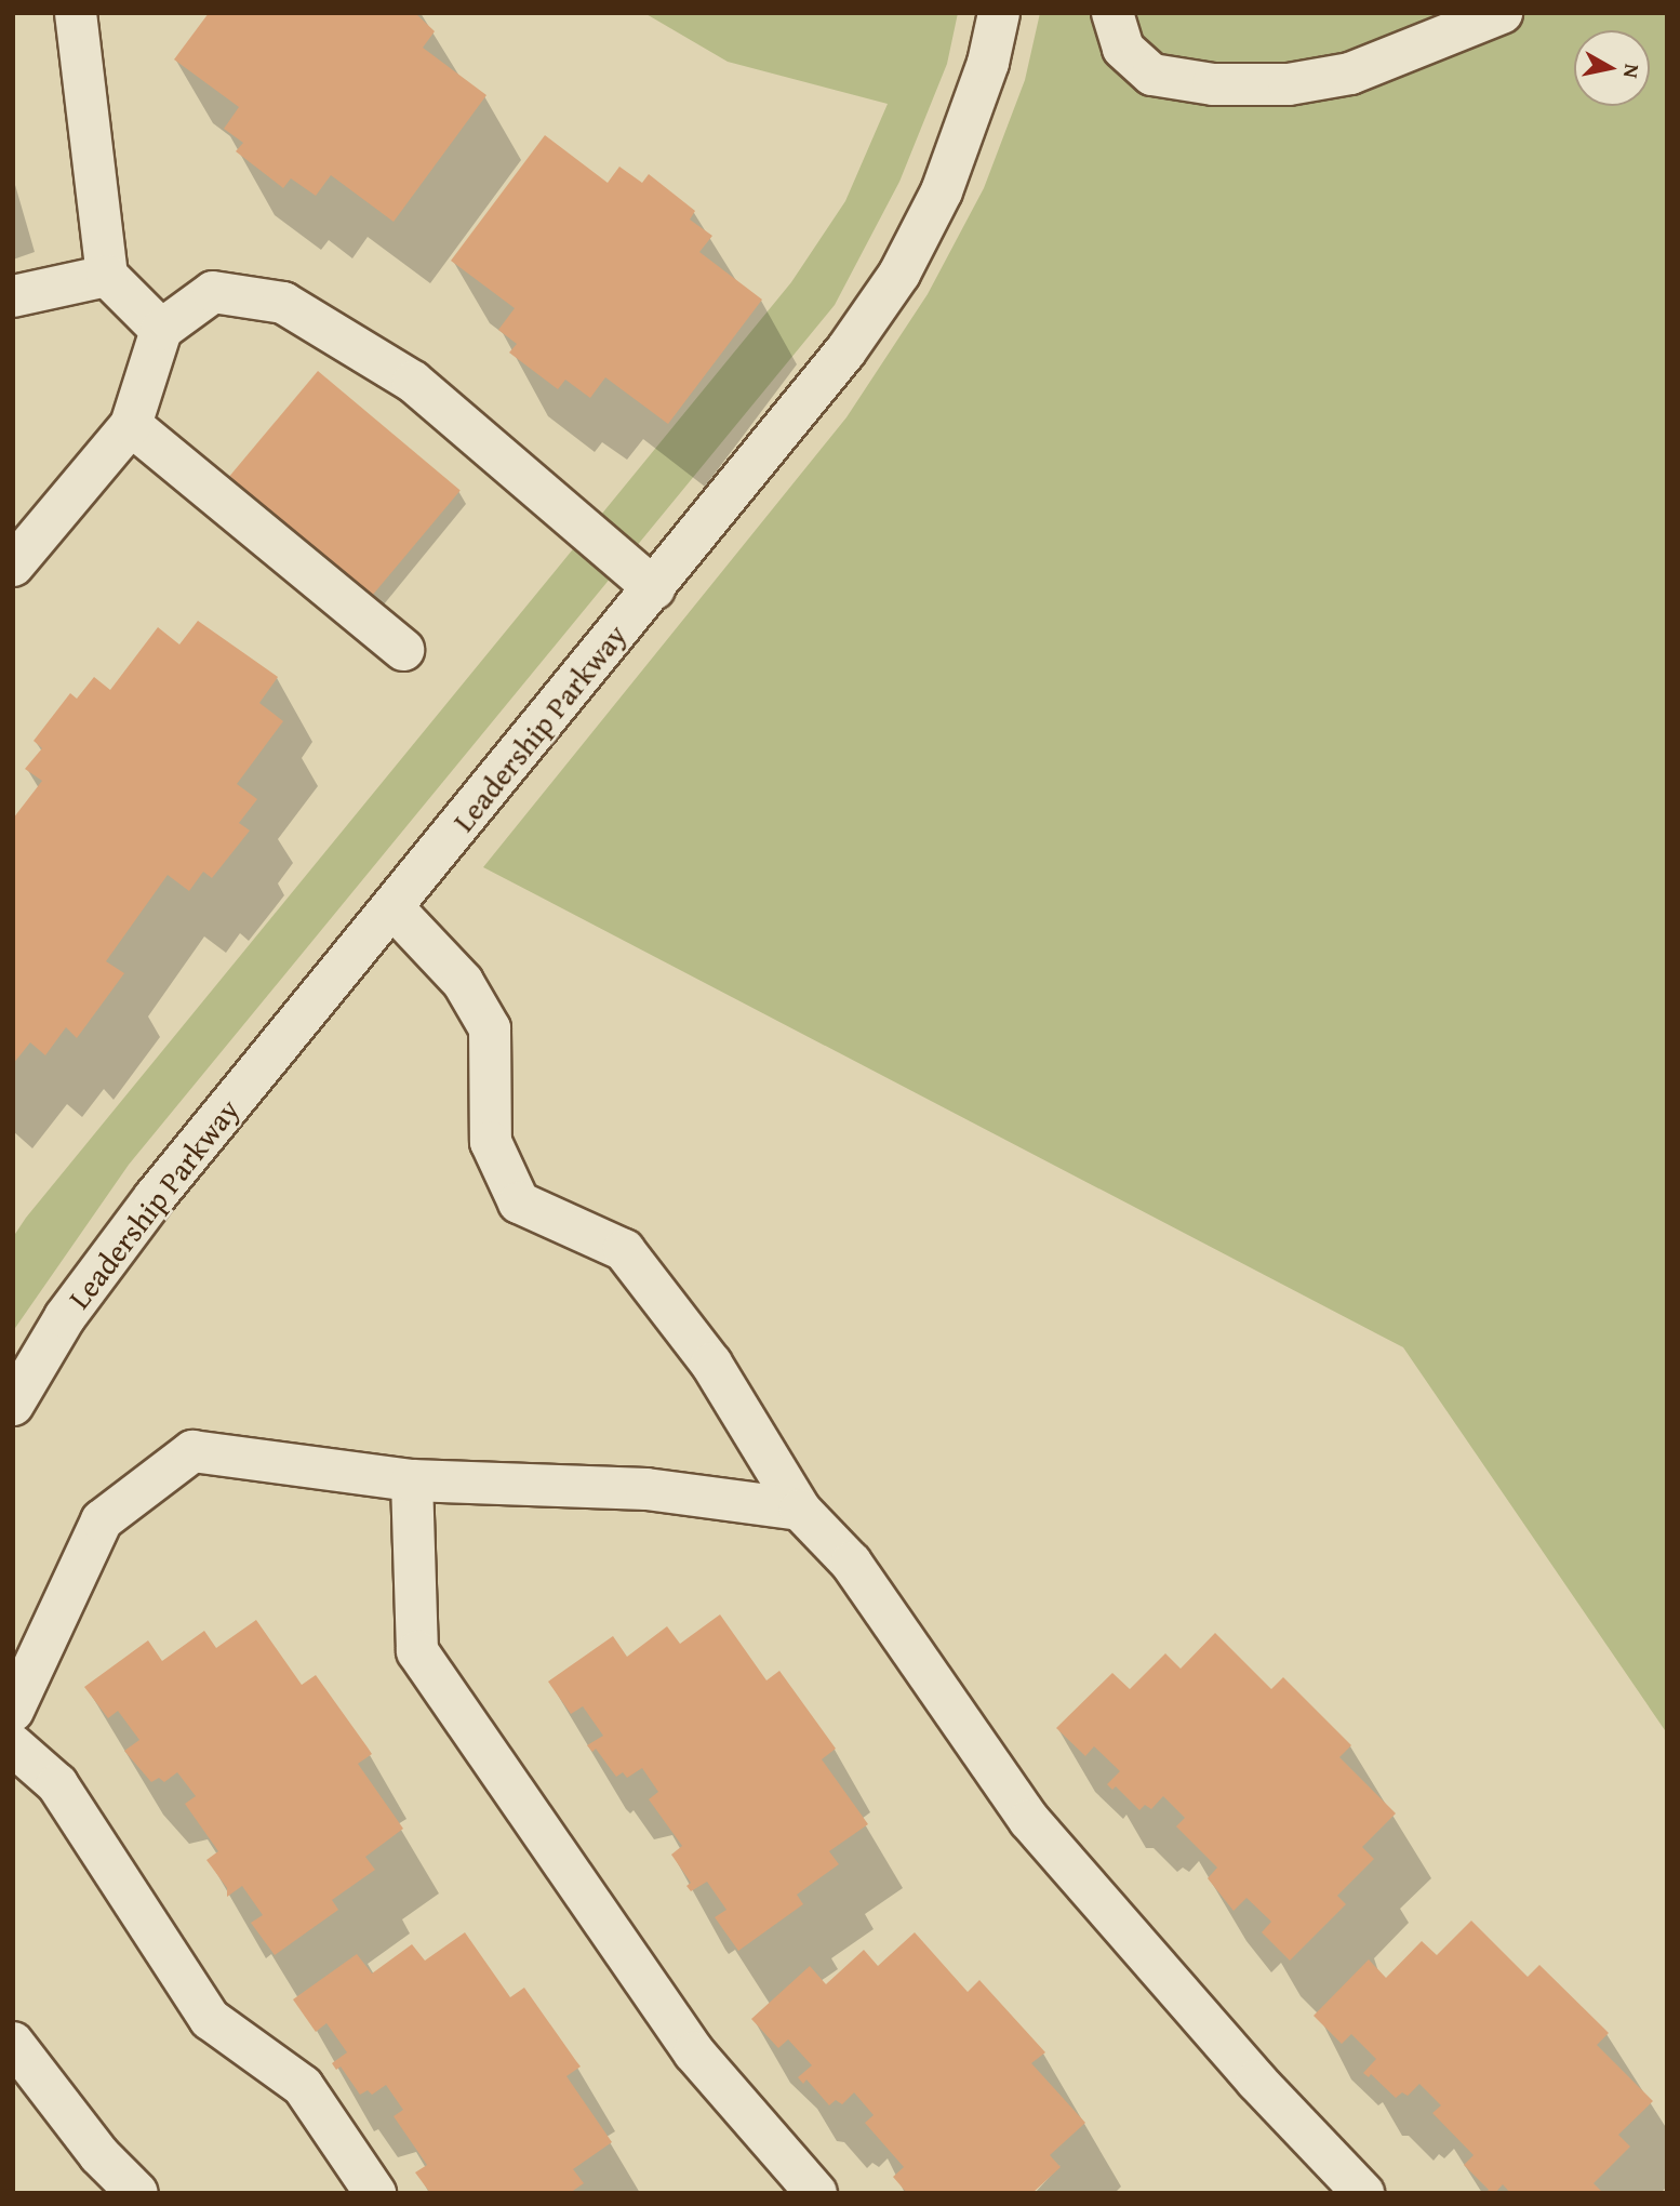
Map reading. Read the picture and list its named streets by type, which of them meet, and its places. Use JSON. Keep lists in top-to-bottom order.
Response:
{
  "streets": {
    "street": ["Leadership Parkway"]
  },
  "north": "right"
}
